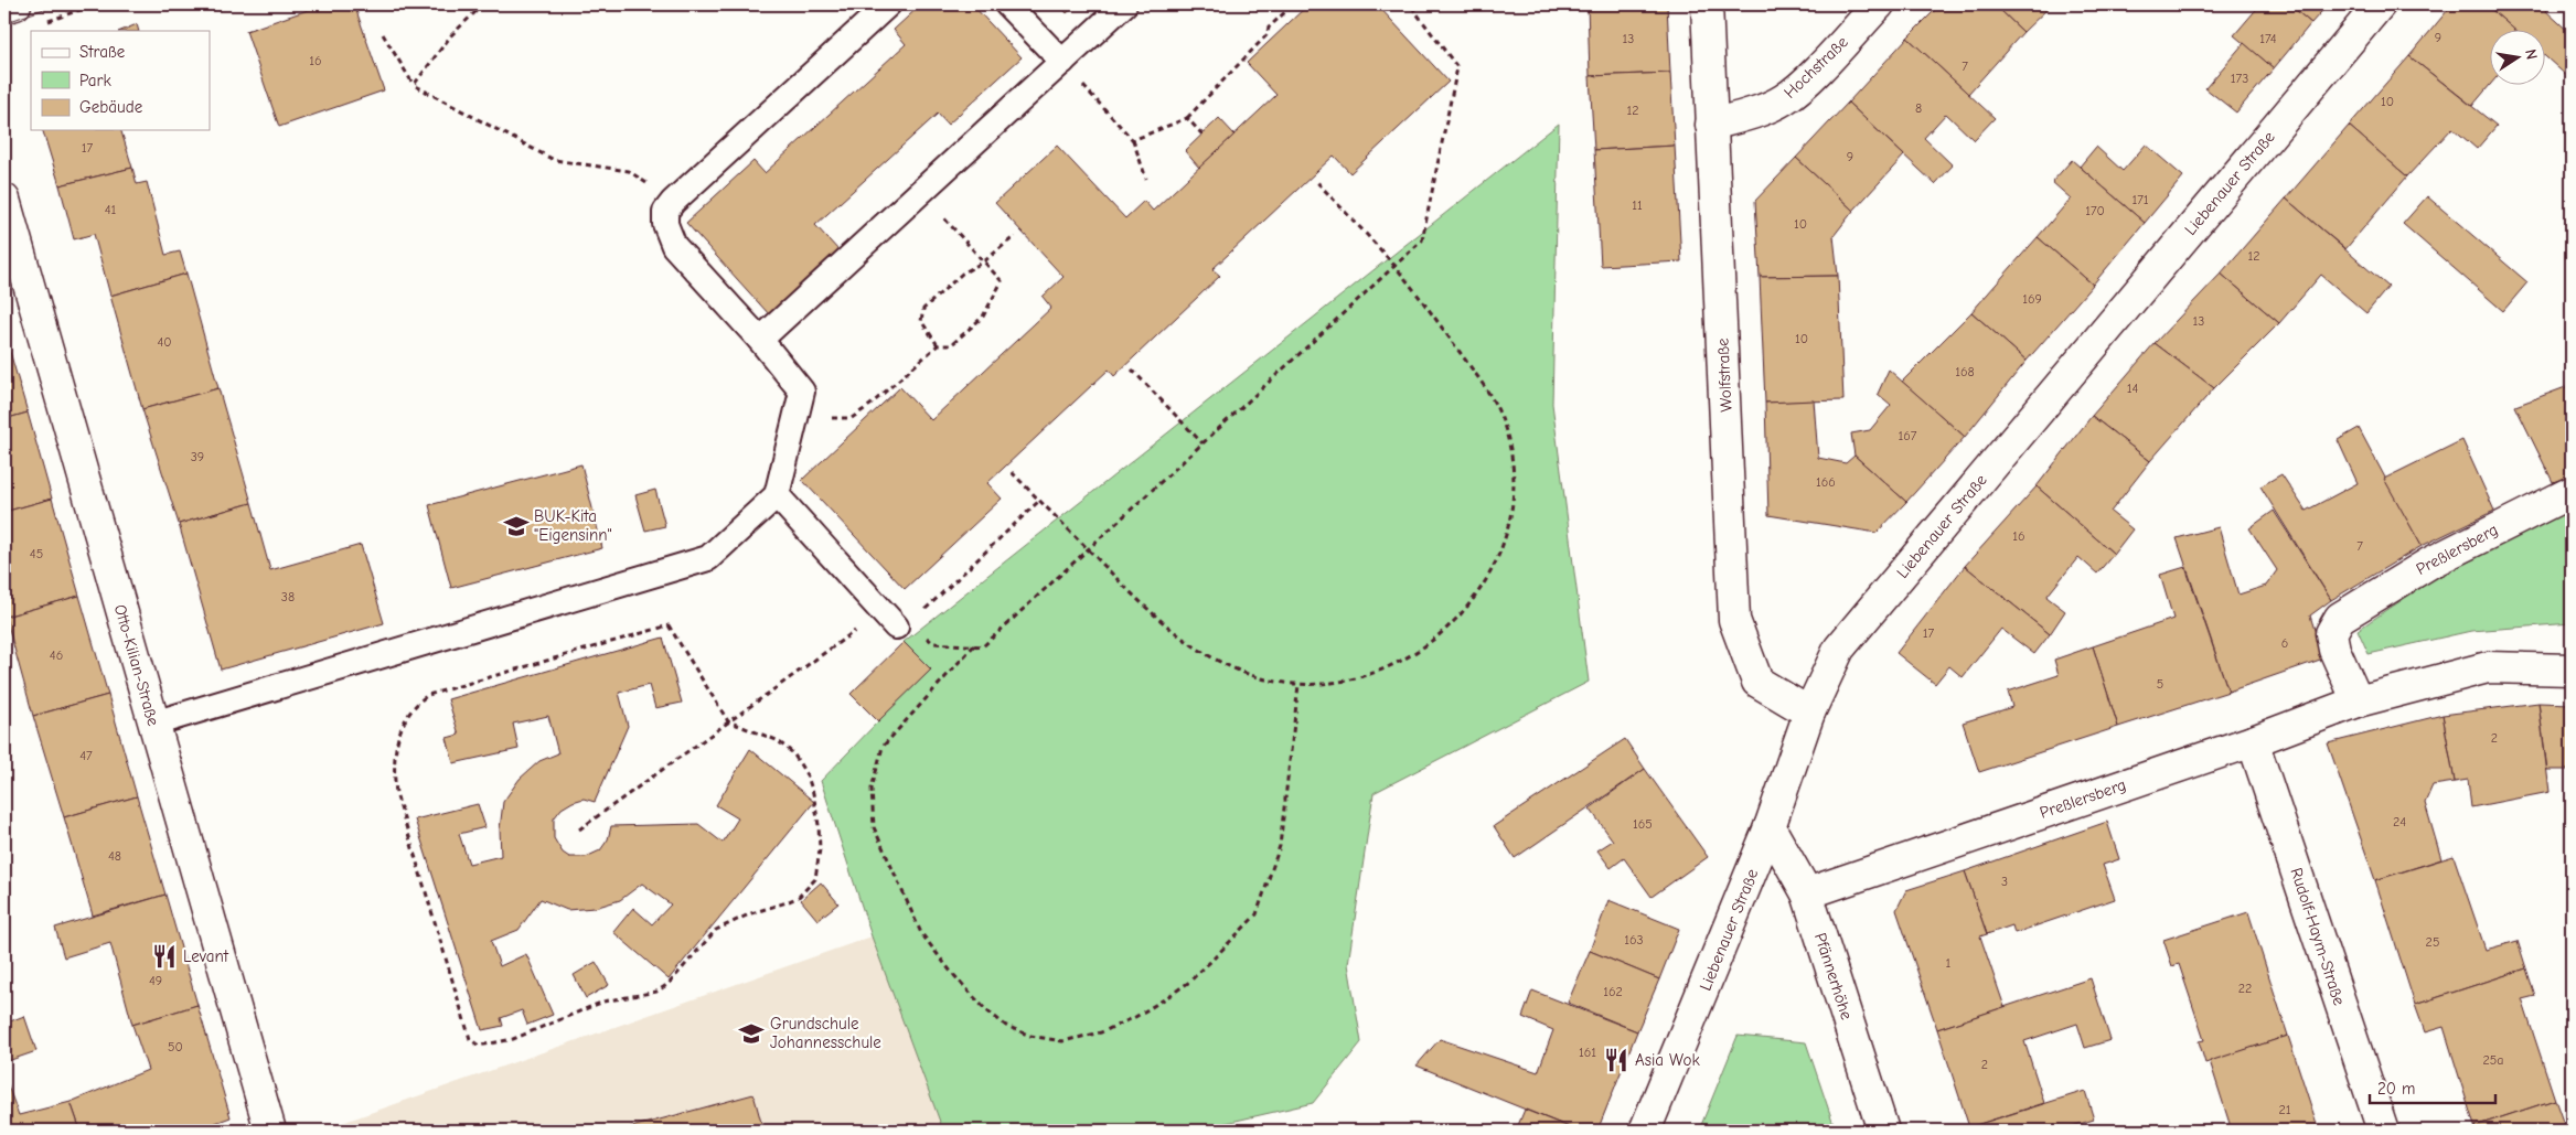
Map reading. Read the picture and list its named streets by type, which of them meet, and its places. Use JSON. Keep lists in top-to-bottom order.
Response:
{
  "streets": {
    "street": [
      "Hochstraße",
      "Liebenauer Straße",
      "Wolfstraße",
      "Preßlersberg",
      "Otto-Kilian-Straße",
      "Rudolf-Haym-Straße",
      "Pfännerhöhe"
    ]
  },
  "crossings": [
    ["Hochstraße", "Wolfstraße"],
    ["Liebenauer Straße", "Wolfstraße"],
    ["Liebenauer Straße", "Pfännerhöhe"],
    ["Preßlersberg", "Rudolf-Haym-Straße"],
    ["Preßlersberg", "Pfännerhöhe"]
  ],
  "places": {
    "school or university": ["BUK-Kita \"Eigensinn\"", "Grundschule Johannesschule"],
    "restaurant": ["Levant", "Asia Wok"]
  },
  "house_numbers": [
    "9",
    "13",
    "174",
    "16",
    "7",
    "173",
    "10",
    "8",
    "12",
    "17",
    "9",
    "171",
    "11",
    "41",
    "170",
    "10",
    "12",
    "169",
    "13",
    "10",
    "40",
    "168",
    "14",
    "167",
    "39",
    "166",
    "16",
    "7",
    "45",
    "38",
    "17",
    "6",
    "46",
    "5",
    "2",
    "47",
    "24",
    "165",
    "48",
    "3",
    "163",
    "25",
    "1",
    "49",
    "22",
    "162",
    "50",
    "161",
    "25a",
    "2",
    "21"
  ],
  "legend": ["Straße", "Park", "Gebäude"],
  "scale_bar": "20 m",
  "north": "right"
}
